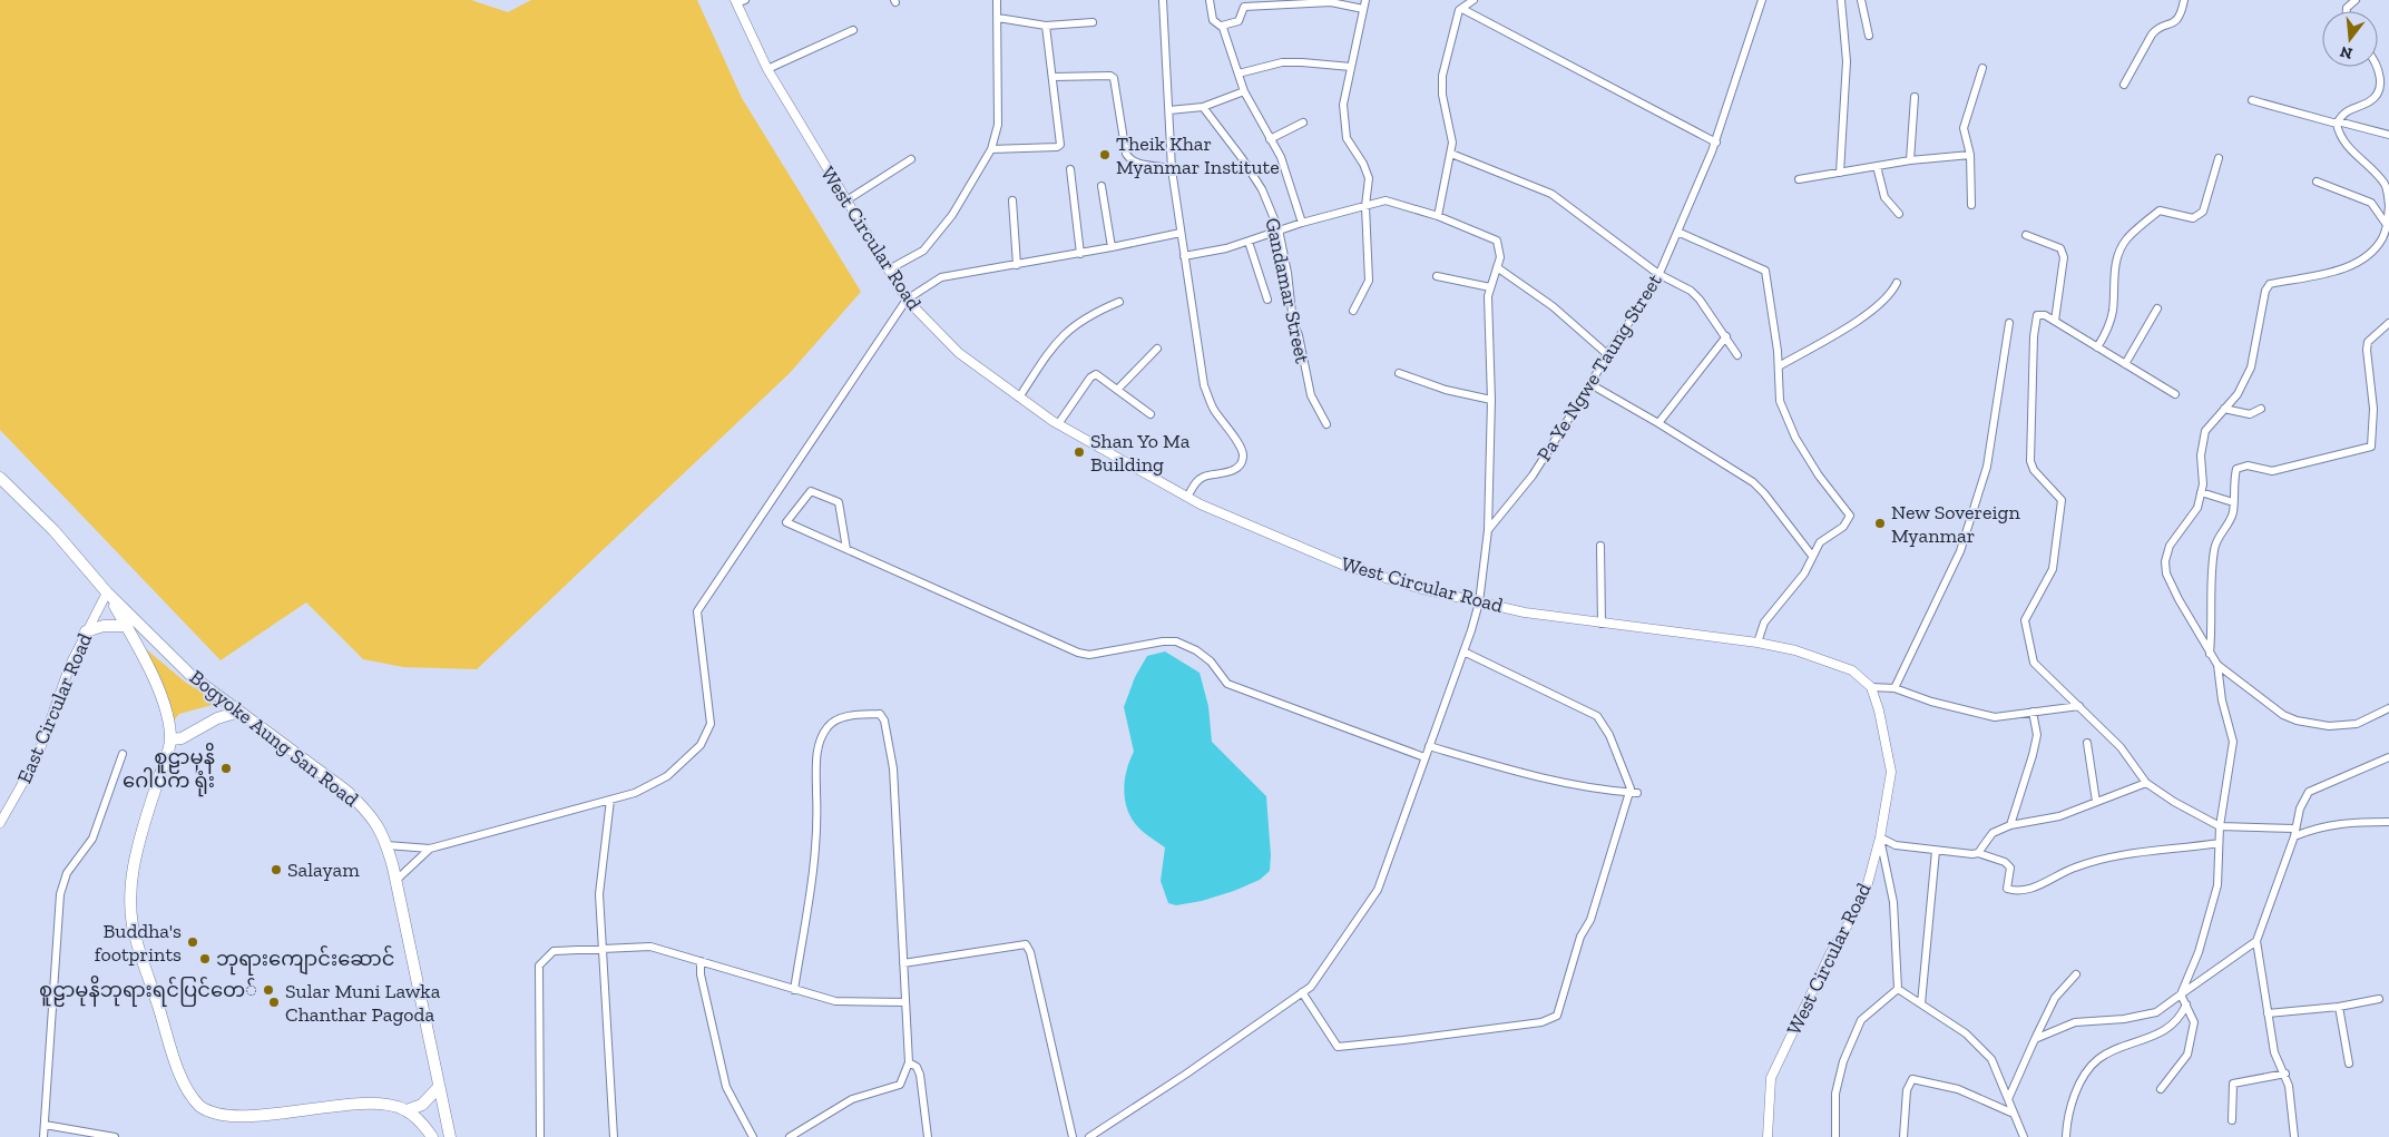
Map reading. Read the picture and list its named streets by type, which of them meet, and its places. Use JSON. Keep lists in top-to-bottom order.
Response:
{
  "streets": {
    "highway": ["Bogyoke Aung San Road"],
    "street": [
      "West Circular Road",
      "Gandamar Street",
      "Pa Ye Ngwe Taung Street",
      "East Circular Road"
    ]
  },
  "crossings": [
    ["East Circular Road", "Bogyoke Aung San Road"]
  ],
  "places": [
    "Theik Khar Myanmar Institute",
    "Shan Yo Ma Building",
    "New Sovereign Myanmar",
    "စူဠာမုနိ ဂေါပက ရုံး",
    "Salayam",
    "Buddha's footprints",
    "ဘုရားကျောင်းဆောင်",
    "စူဠာမုနိဘုရားရင်ပြင်တေ်",
    "Sular Muni Lawka Chanthar Pagoda"
  ],
  "north": "bottom"
}
